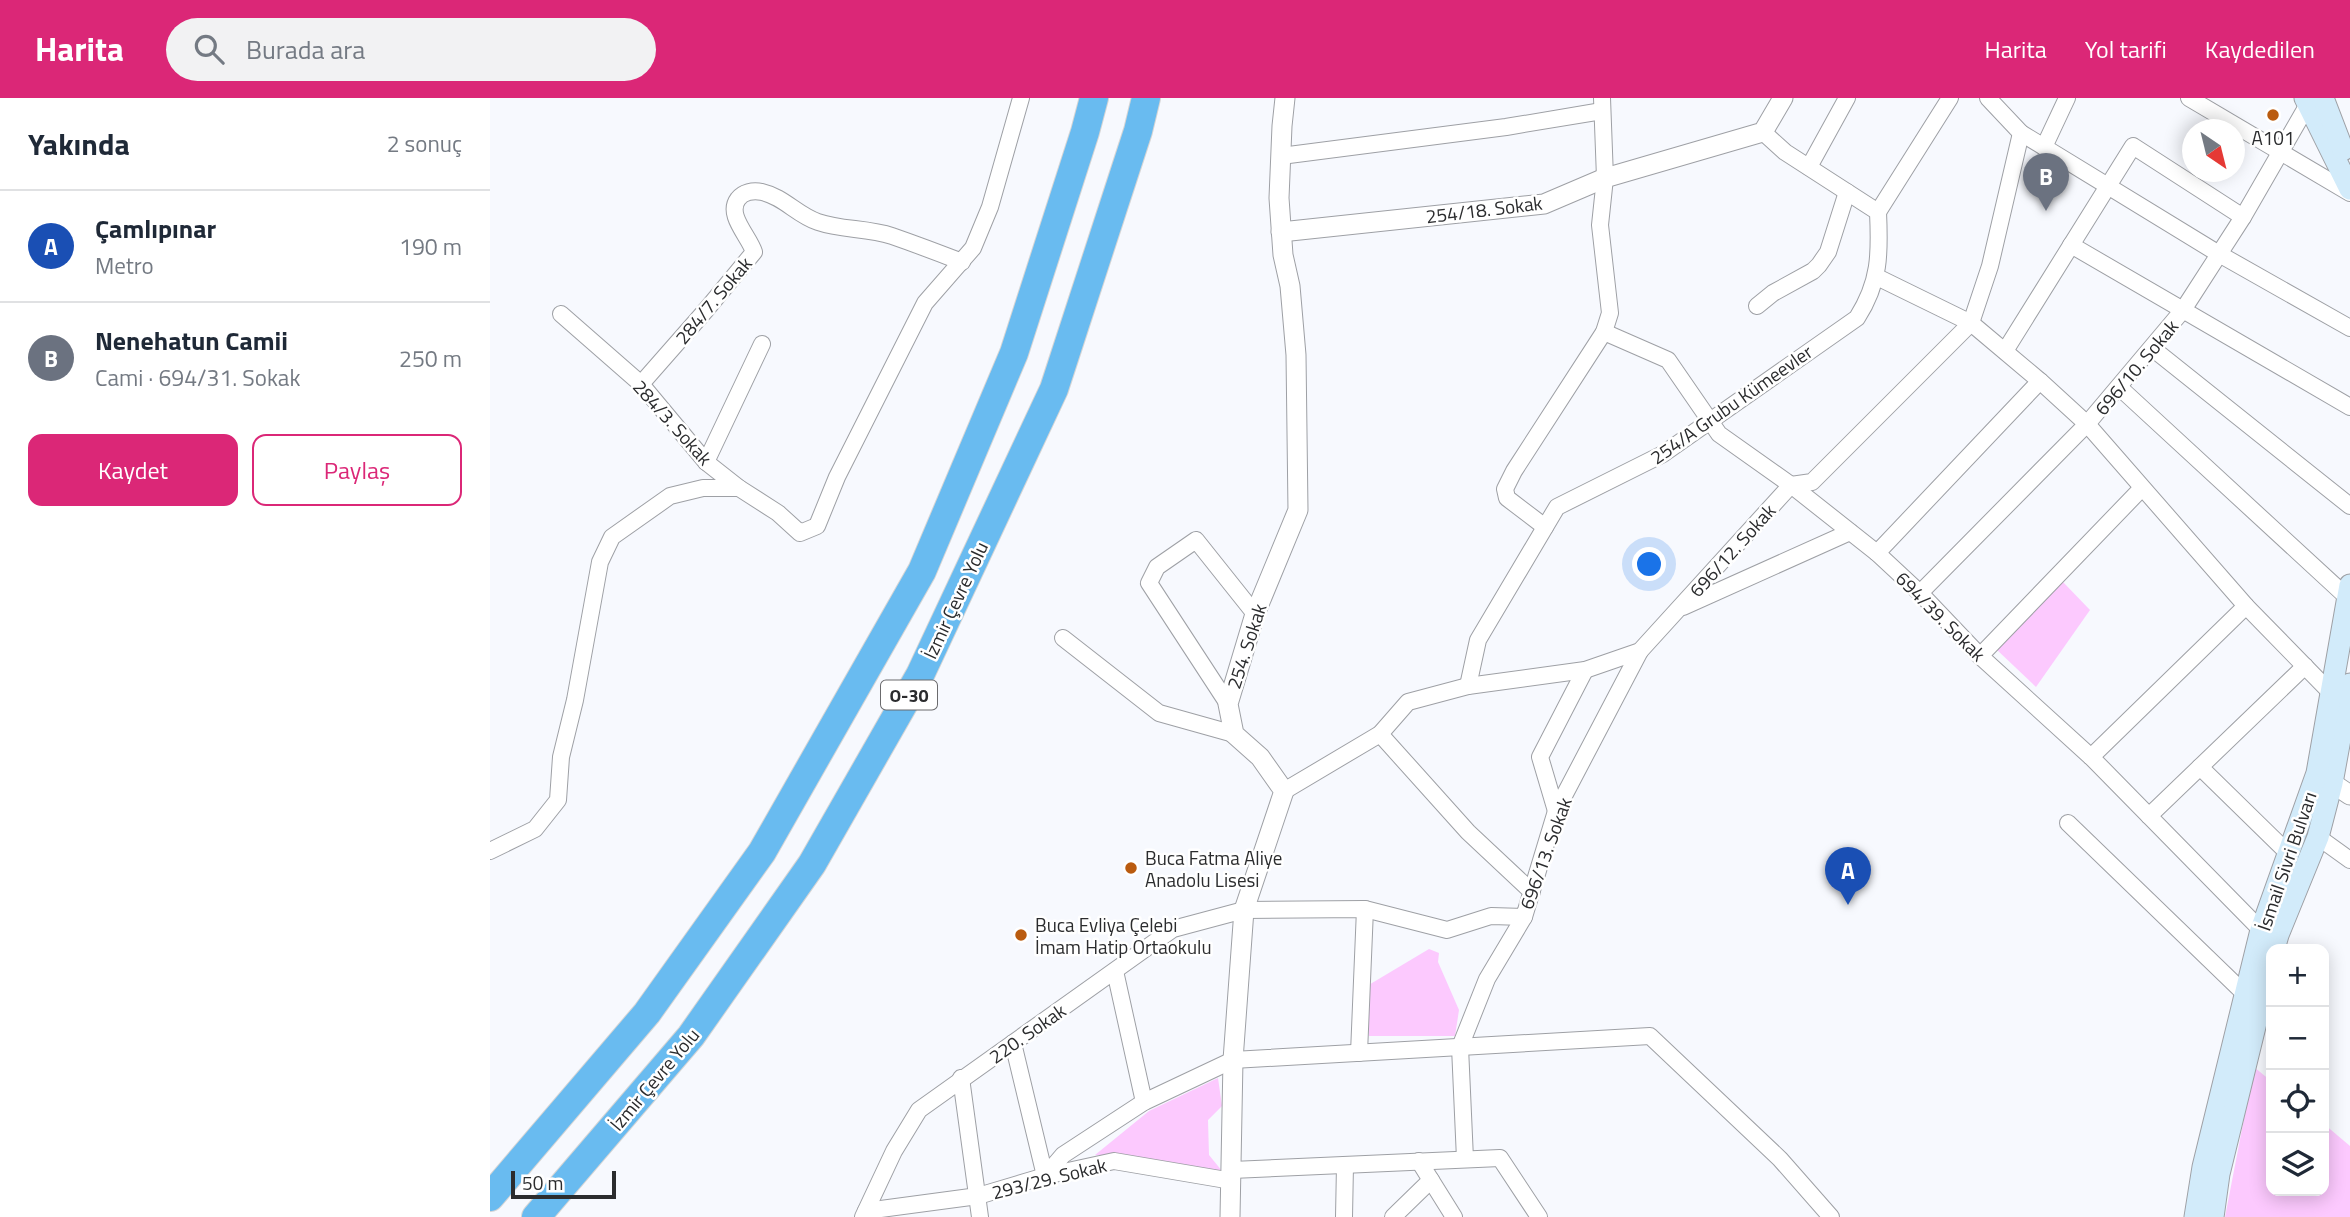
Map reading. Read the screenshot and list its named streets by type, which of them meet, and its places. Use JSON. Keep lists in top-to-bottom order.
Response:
{
  "streets": {
    "highway": ["İzmir Çevre Yolu", "O-30"],
    "main road": ["İsmail Sivri Bulvarı"],
    "street": [
      "254/18. Sokak",
      "284/7. Sokak",
      "696/10. Sokak",
      "254/A Grubu Kümeevler",
      "284/3. Sokak",
      "696/12. Sokak",
      "694/39. Sokak",
      "254. Sokak",
      "696/13. Sokak",
      "220. Sokak",
      "293/29. Sokak"
    ]
  },
  "crossings": [
    ["254/18. Sokak", "254. Sokak"],
    ["284/7. Sokak", "284/3. Sokak"],
    ["696/10. Sokak", "694/39. Sokak"],
    ["254/A Grubu Kümeevler", "696/12. Sokak"],
    ["254/A Grubu Kümeevler", "694/39. Sokak"],
    ["696/12. Sokak", "694/39. Sokak"],
    ["696/12. Sokak", "696/13. Sokak"],
    ["694/39. Sokak", "İsmail Sivri Bulvarı"],
    ["696/13. Sokak", "220. Sokak"],
    ["220. Sokak", "293/29. Sokak"]
  ],
  "places": ["A101", "Buca Fatma Aliye Anadolu Lisesi", "Buca Evliya Çelebi İmam Hatip Ortaokulu"],
  "scale_bar": "50 m",
  "north": "bottom right",
  "page": {
    "header": "Harita",
    "search": "Burada ara",
    "nav": ["Harita", "Yol tarifi", "Kaydedilen"],
    "heading": ["Yakında", "2 sonuç"],
    "pins": ["B", "A"],
    "list": [
      {
        "mark": "A",
        "name": "Çamlıpınar",
        "note": "Metro",
        "value": "190 m"
      },
      {
        "mark": "B",
        "name": "Nenehatun Camii",
        "note": "Cami · 694/31. Sokak",
        "value": "250 m"
      }
    ],
    "buttons": ["Kaydet", "Paylaş"],
    "map_buttons": ["+", "−"],
    "scale": "50 m"
  }
}
